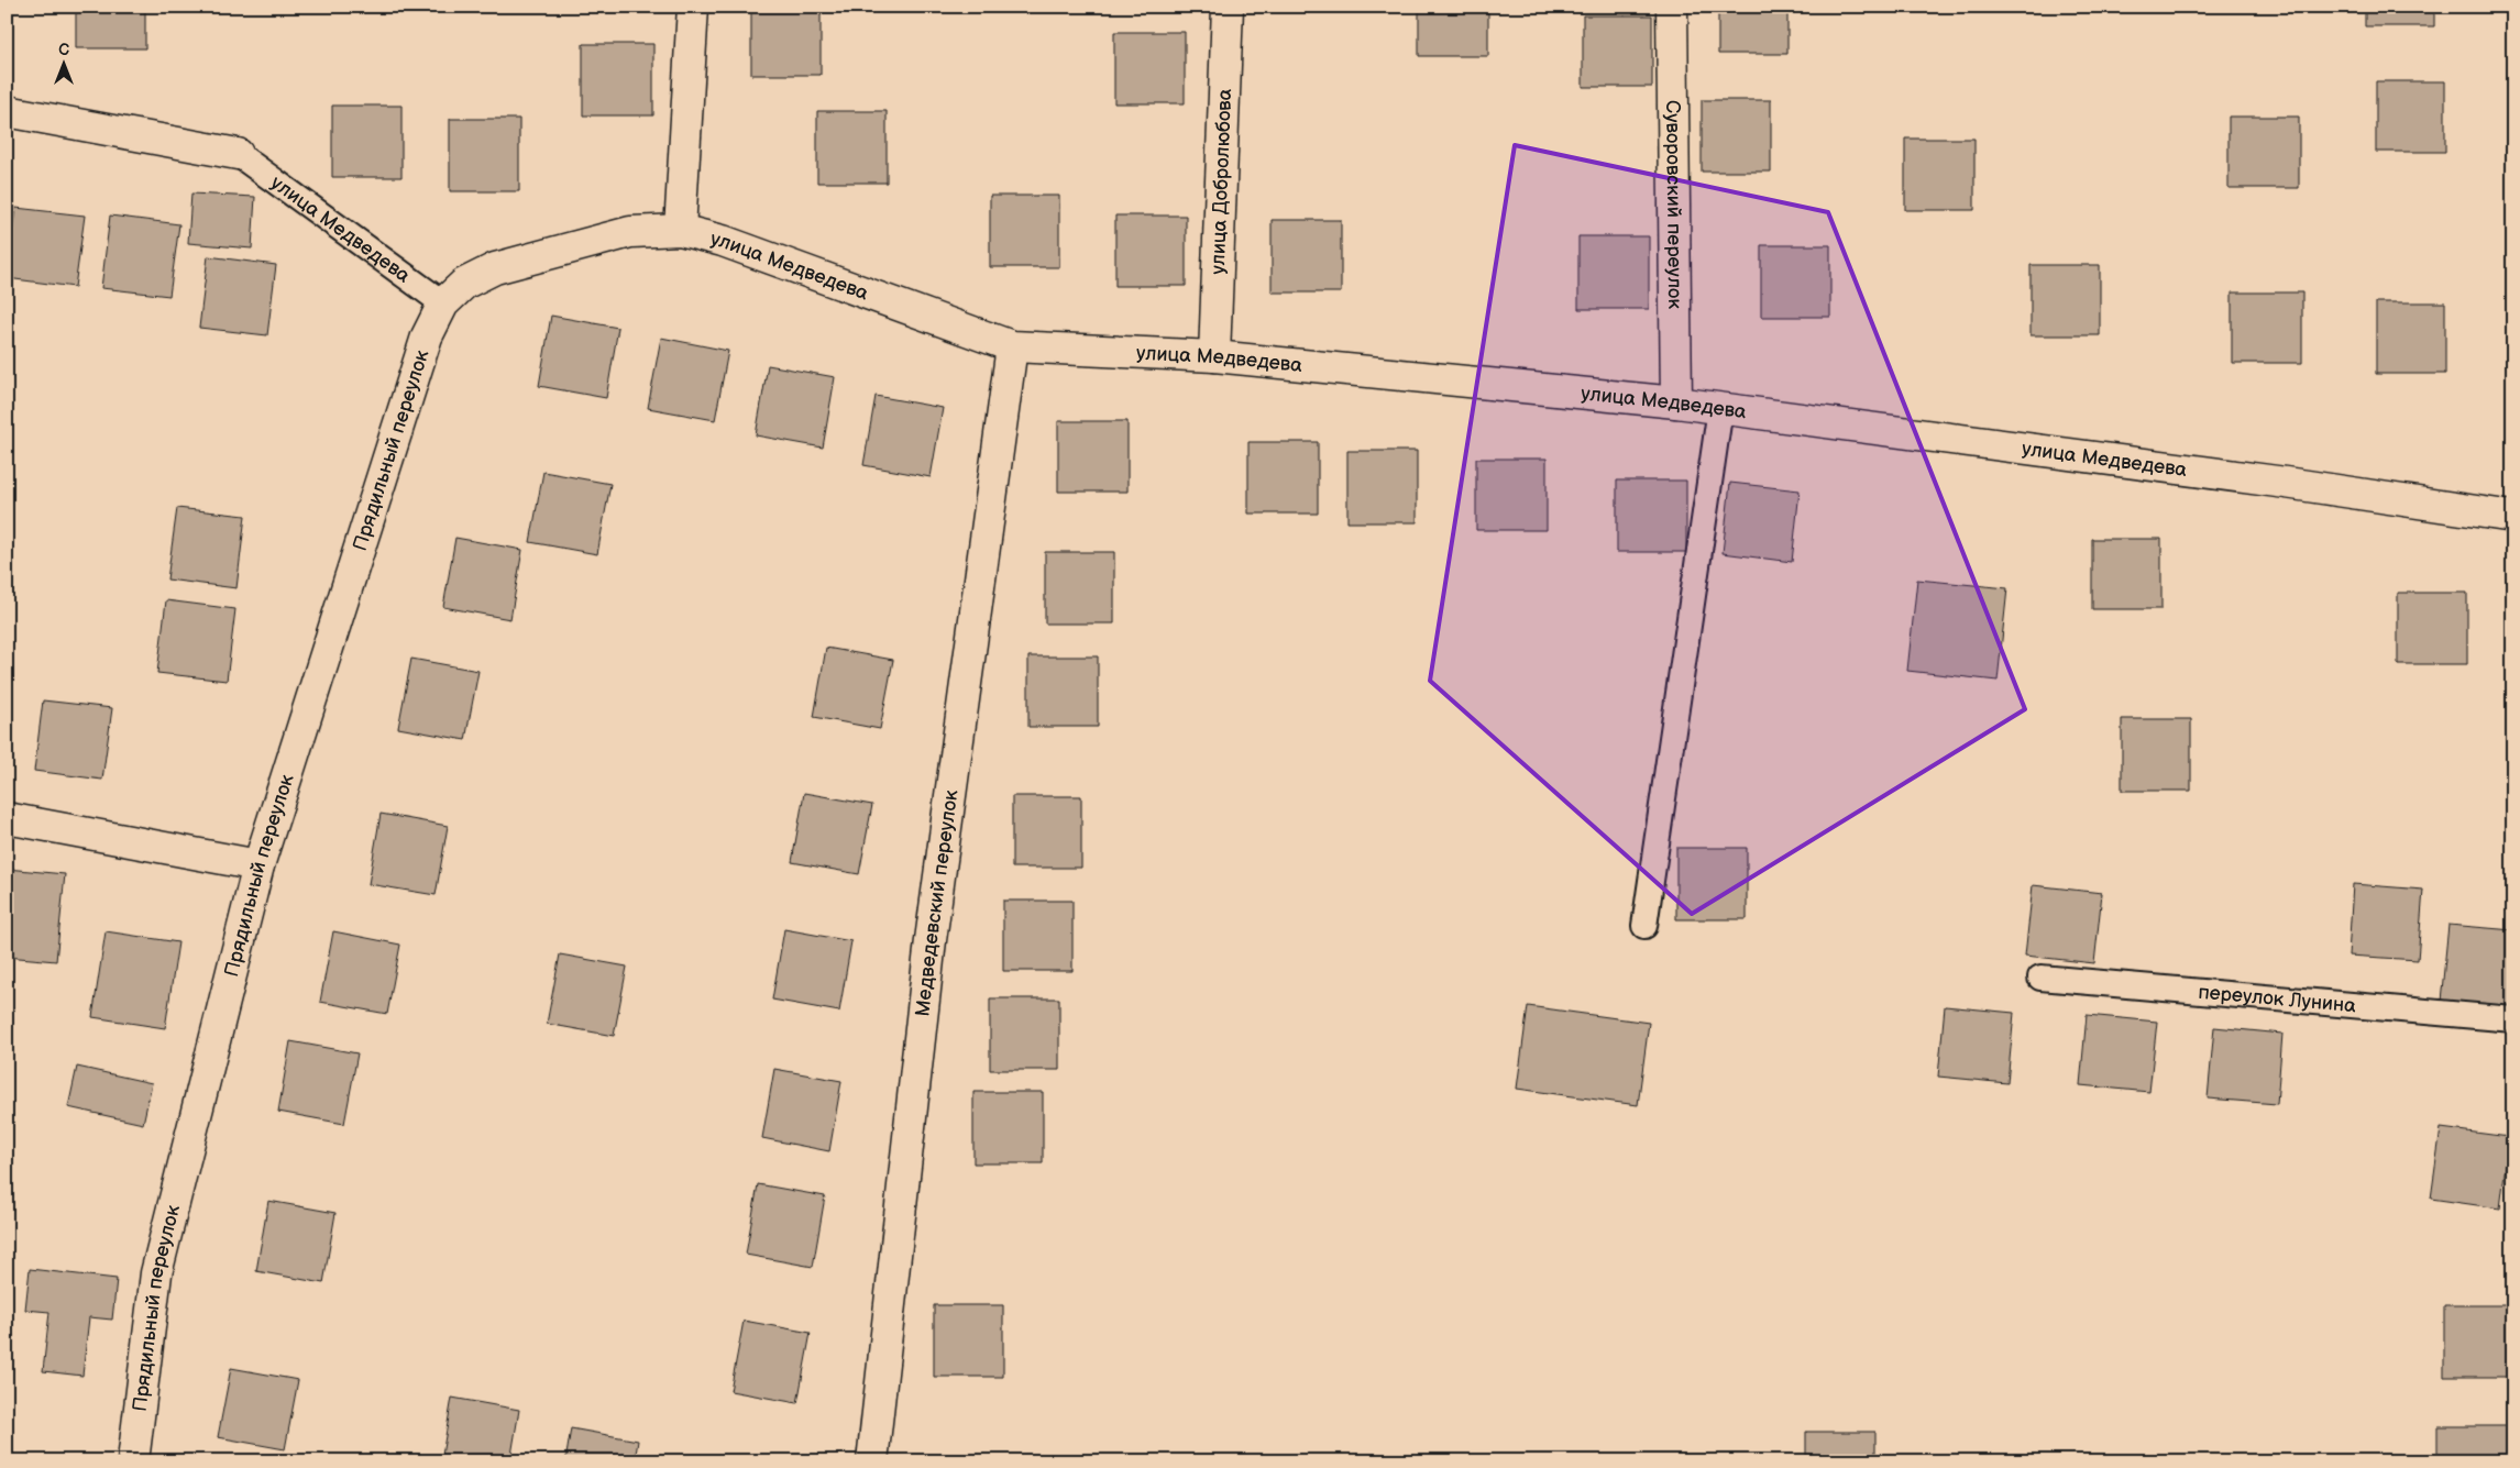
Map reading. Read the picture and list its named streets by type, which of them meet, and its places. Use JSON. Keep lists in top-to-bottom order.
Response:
{
  "streets": {
    "street": [
      "улица Добролюбова",
      "Суворовский переулок",
      "улица Медведева",
      "Прядильный переулок",
      "Медведевский переулок"
    ],
    "lane": ["переулок Лунина"]
  },
  "crossings": [
    ["улица Добролюбова", "улица Медведева"],
    ["Суворовский переулок", "улица Медведева"],
    ["улица Медведева", "Прядильный переулок"],
    ["улица Медведева", "Медведевский переулок"]
  ],
  "north": "top"
}
